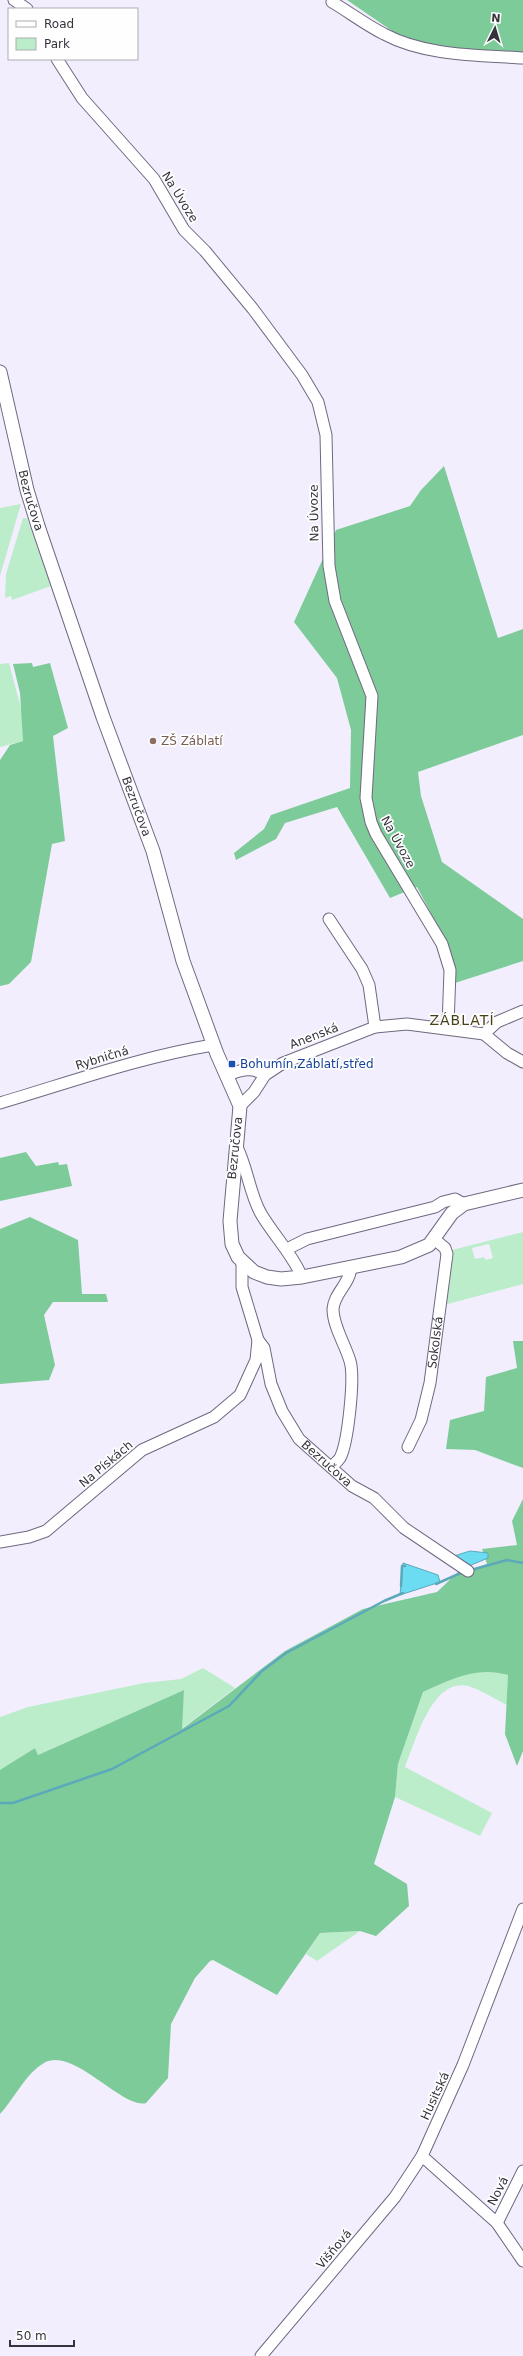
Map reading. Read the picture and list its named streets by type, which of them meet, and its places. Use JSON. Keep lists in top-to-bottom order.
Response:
{
  "streets": {
    "main road": ["Bezručova"],
    "street": [
      "Na Úvoze",
      "Anenská",
      "Rybničná",
      "Sokolská",
      "Na Pískách",
      "Husitská",
      "Nová",
      "Višňová"
    ]
  },
  "crossings": [
    ["Na Úvoze", "Anenská"],
    ["Bezručova", "Anenská"],
    ["Bezručova", "Rybničná"],
    ["Bezručova", "Na Pískách"],
    ["Husitská", "Višňová"]
  ],
  "districts": ["ZÁBLATÍ"],
  "places": {
    "other": ["ZŠ Záblatí"],
    "transit": ["Bohumín,Záblatí,střed"]
  },
  "legend": ["Road", "Park"],
  "scale_bar": "50 m",
  "north": "top"
}
